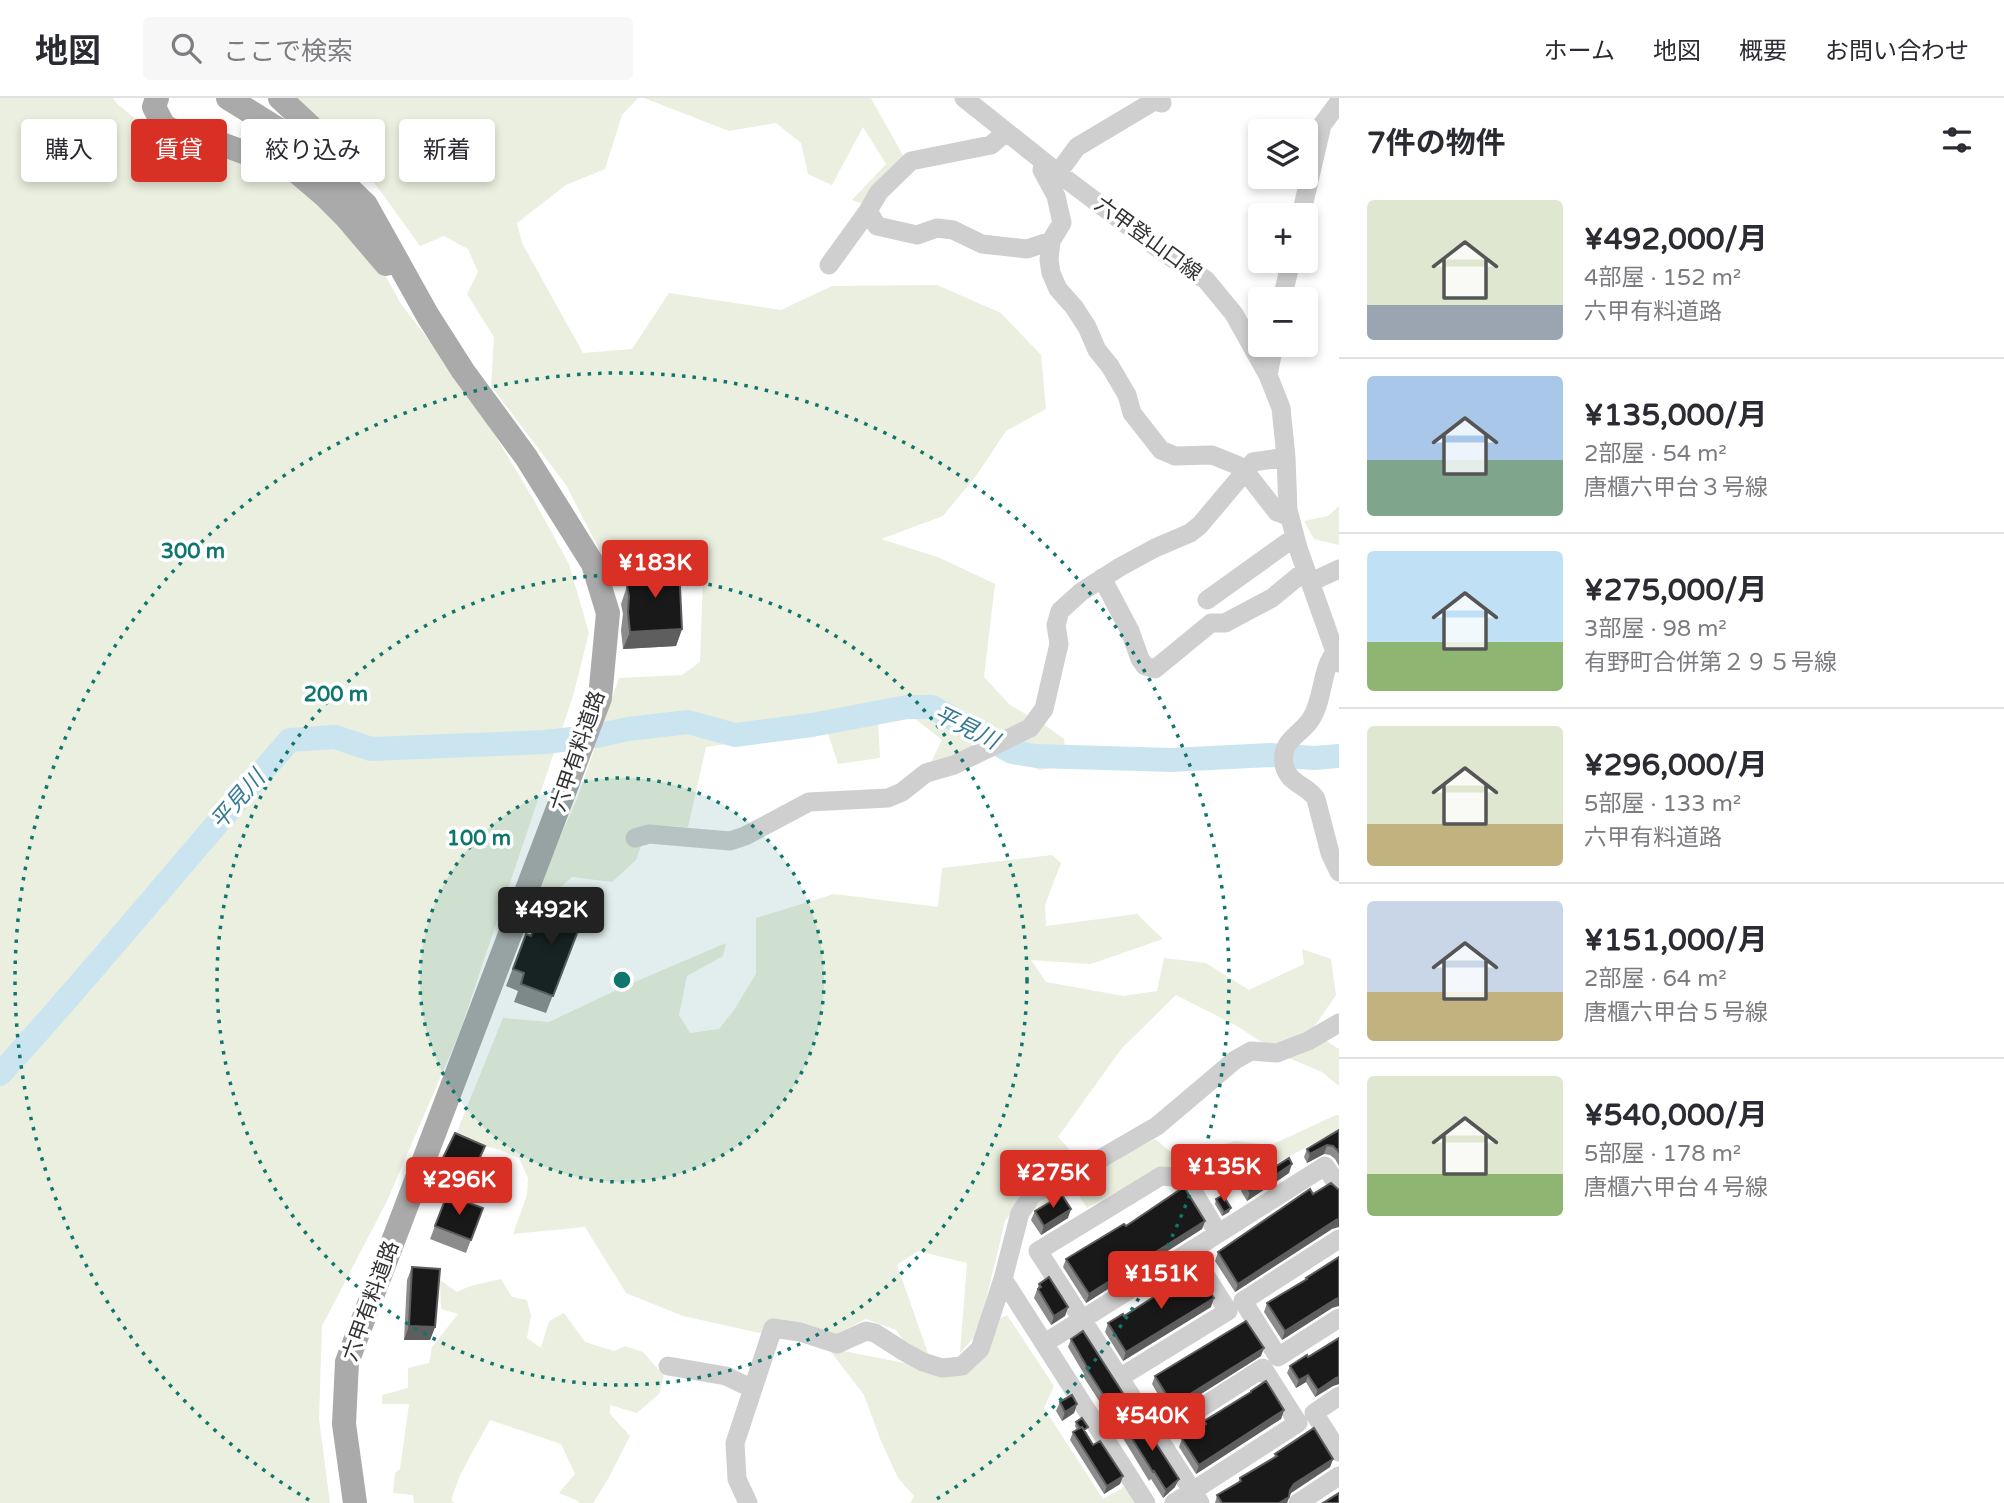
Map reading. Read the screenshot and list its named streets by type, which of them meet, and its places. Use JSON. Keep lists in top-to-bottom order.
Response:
{
  "streets": {
    "main road": ["六甲有料道路"],
    "street": ["六甲登山口線"]
  },
  "water": ["平見川"],
  "page": {
    "header": "地図",
    "search": "ここで検索",
    "nav": [
      "ホーム",
      "地図",
      "概要",
      "お問い合わせ"
    ],
    "heading": "7件の物件",
    "map_buttons": ["+", "−"],
    "chip": [
      "購入",
      "賃貸",
      "絞り込み",
      "新着"
    ],
    "list": [
      {
        "name": "¥492,000/月",
        "note": "4部屋 · 152 m² · 六甲有料道路"
      },
      {
        "name": "¥135,000/月",
        "note": "2部屋 · 54 m² · 唐櫃六甲台３号線"
      },
      {
        "name": "¥275,000/月",
        "note": "3部屋 · 98 m² · 有野町合併第２９５号線"
      },
      {
        "name": "¥296,000/月",
        "note": "5部屋 · 133 m² · 六甲有料道路"
      },
      {
        "name": "¥151,000/月",
        "note": "2部屋 · 64 m² · 唐櫃六甲台５号線"
      },
      {
        "name": "¥540,000/月",
        "note": "5部屋 · 178 m² · 唐櫃六甲台４号線"
      }
    ],
    "price": [
      "¥183K",
      "¥492K",
      "¥135K",
      "¥275K",
      "¥296K",
      "¥151K",
      "¥540K"
    ]
  },
  "rings": ["300 m", "200 m", "100 m"]
}
